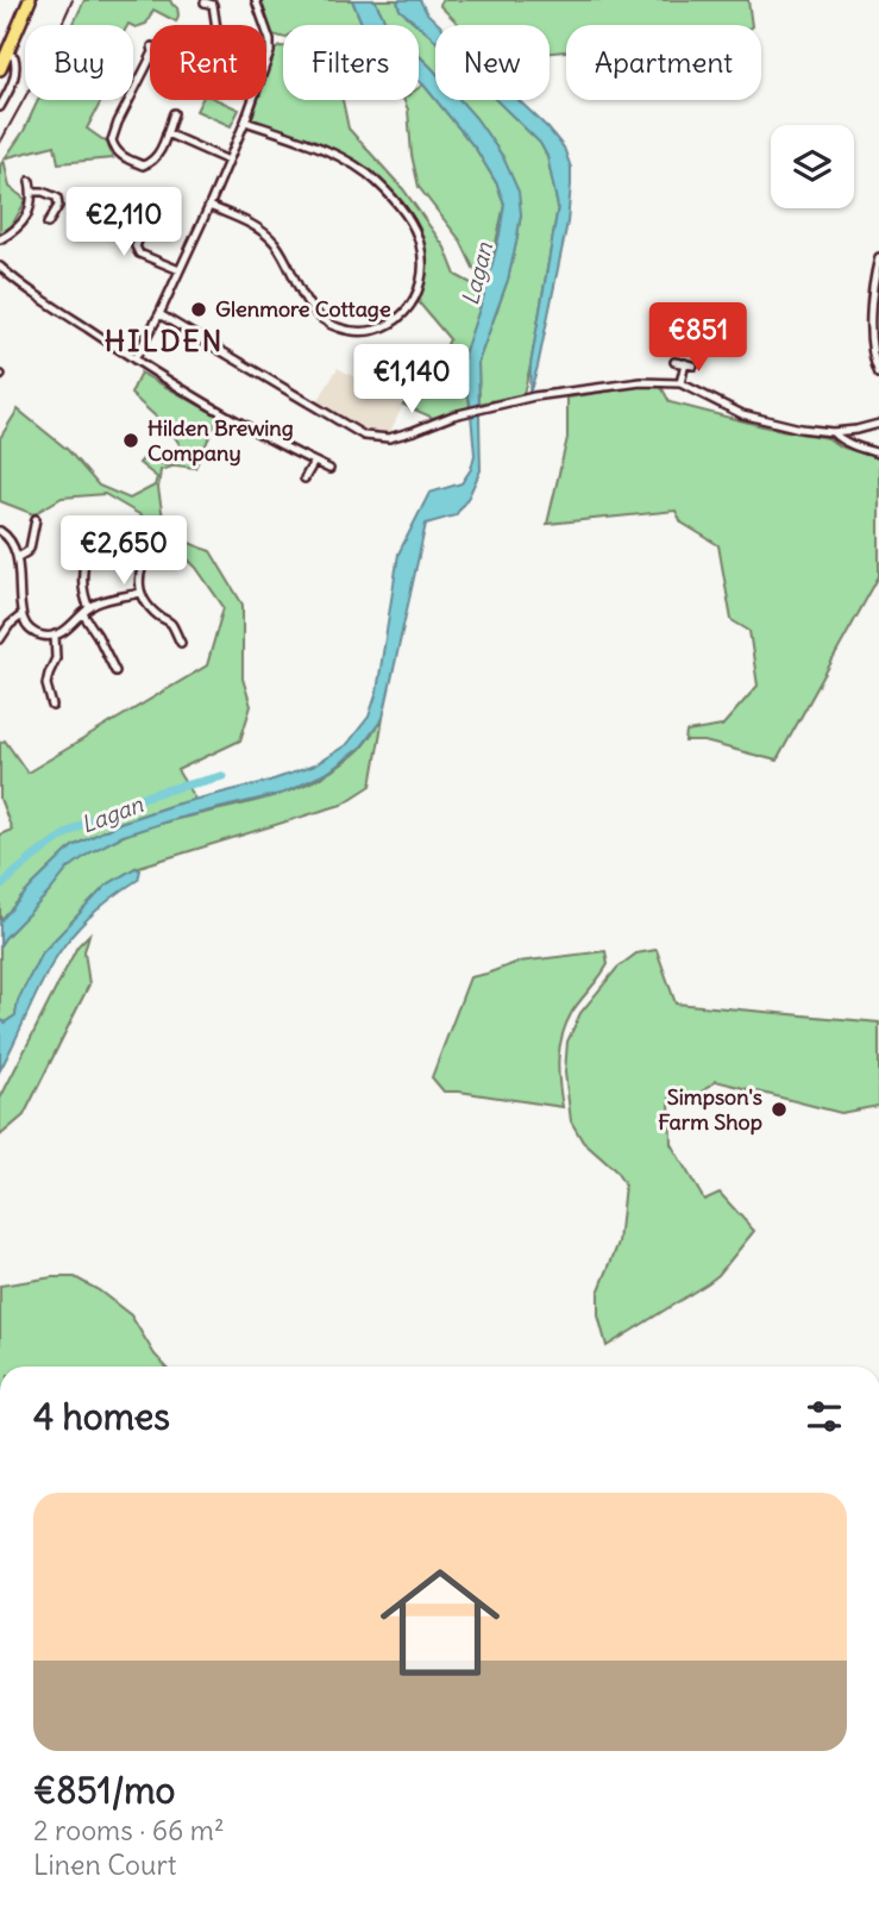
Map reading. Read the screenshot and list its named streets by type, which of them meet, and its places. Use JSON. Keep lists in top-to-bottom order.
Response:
{
  "districts": ["HILDEN"],
  "water": ["Lagan"],
  "places": ["Glenmore Cottage", "Hilden Brewing Company", "Simpson's Farm Shop"],
  "page": {
    "chip": [
      "Buy",
      "Rent",
      "Filters",
      "New",
      "Apartment"
    ],
    "price": [
      "€2,110",
      "€851",
      "€1,140",
      "€2,650"
    ],
    "heading": "4 homes",
    "list": [
      {
        "name": "€851/mo",
        "note": "2 rooms · 66 m² · Linen Court"
      }
    ]
  }
}
